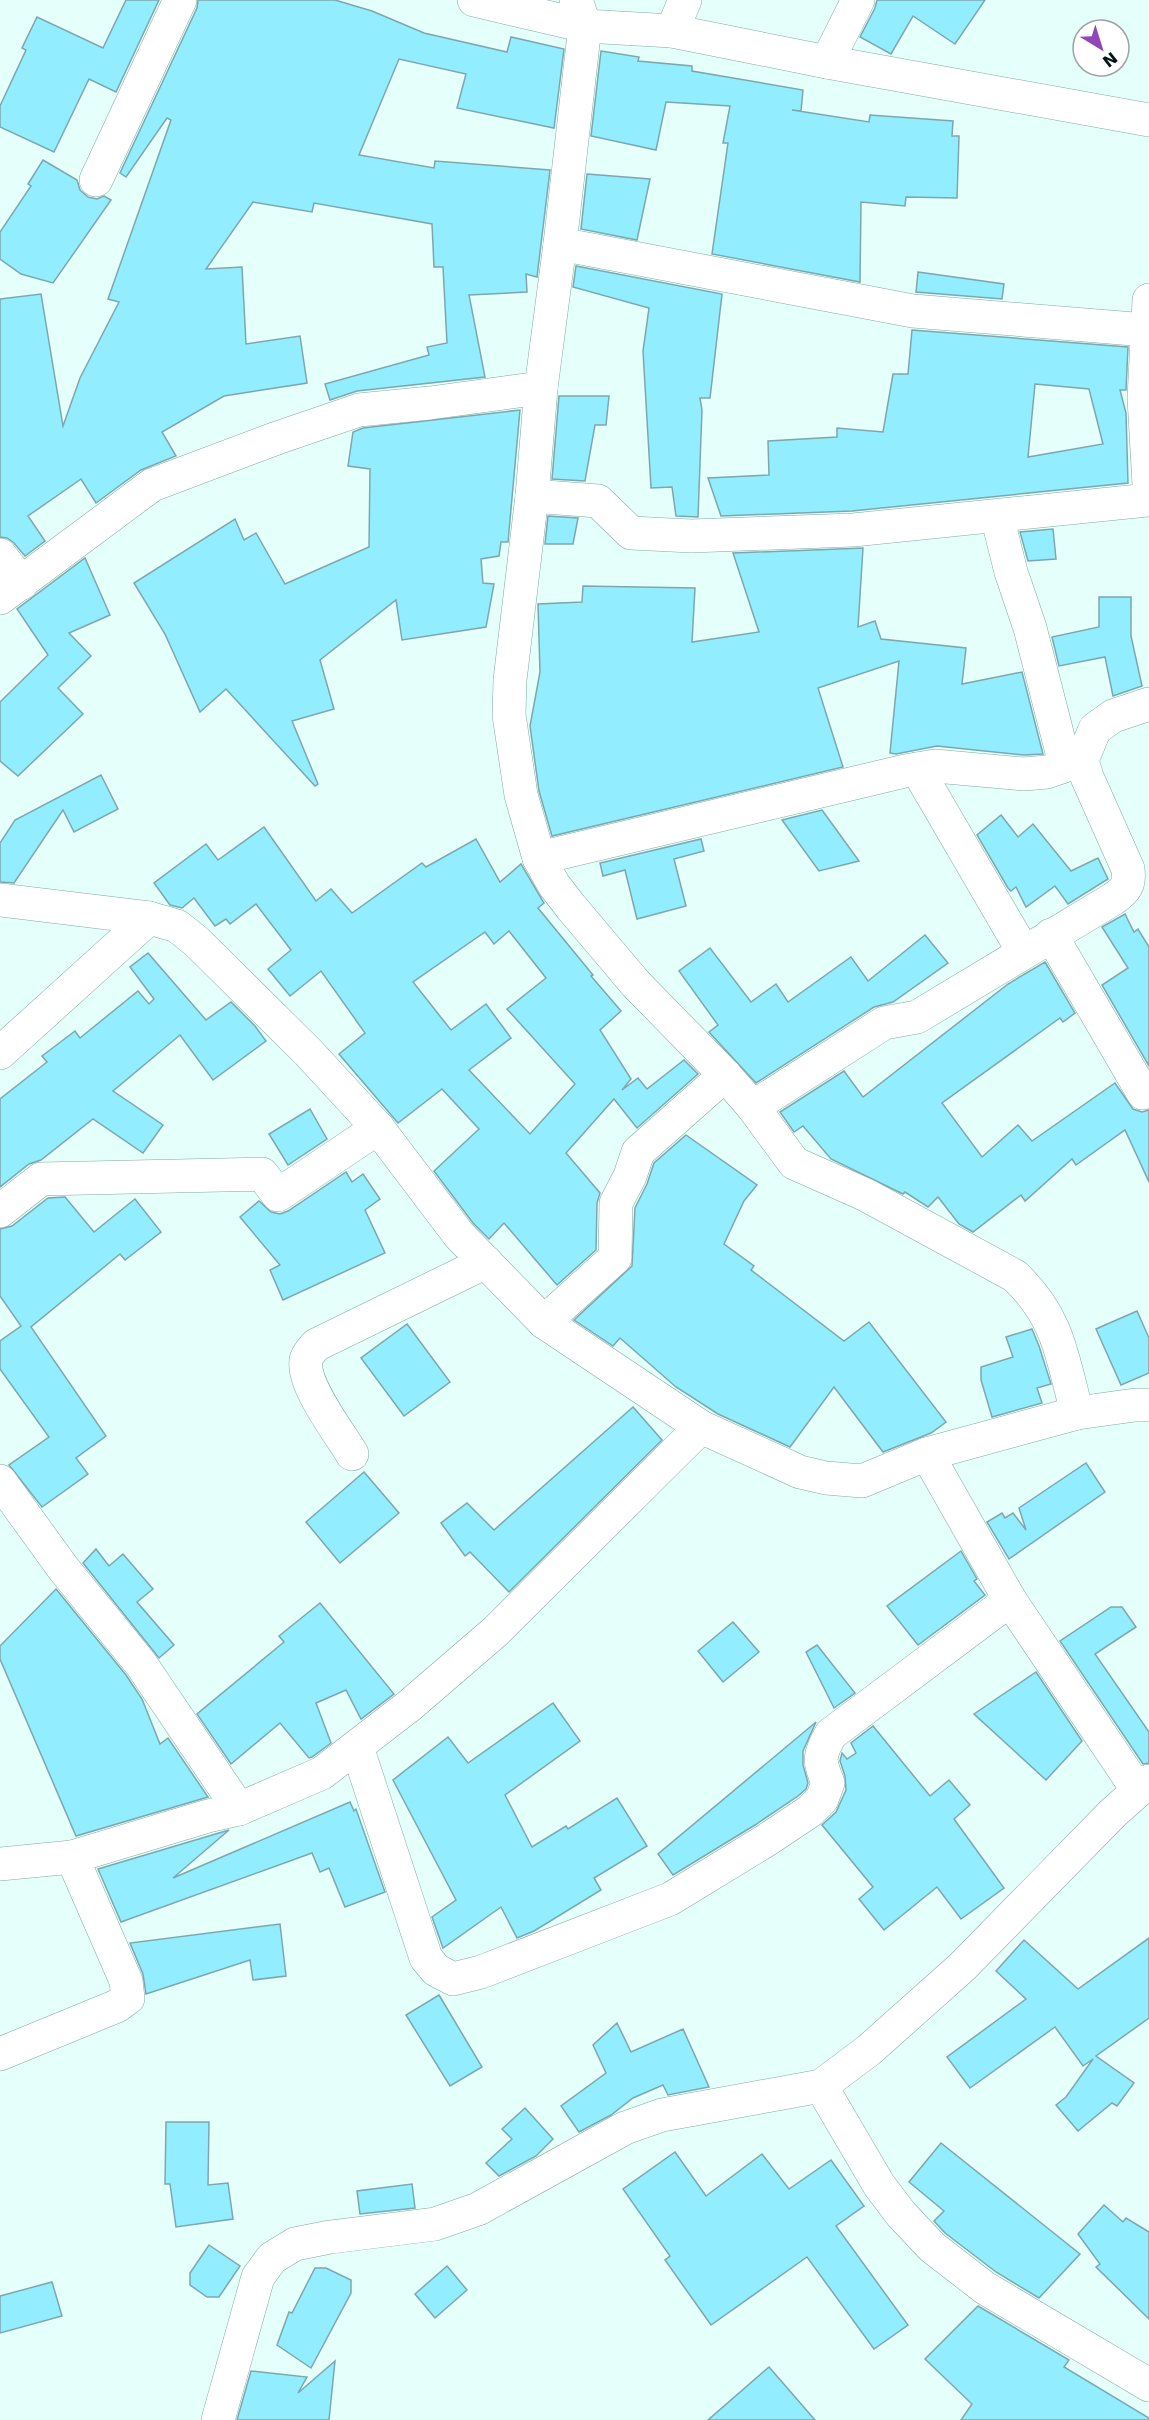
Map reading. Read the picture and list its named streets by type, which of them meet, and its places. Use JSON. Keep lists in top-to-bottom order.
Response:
{
  "north": "bottom right"
}
